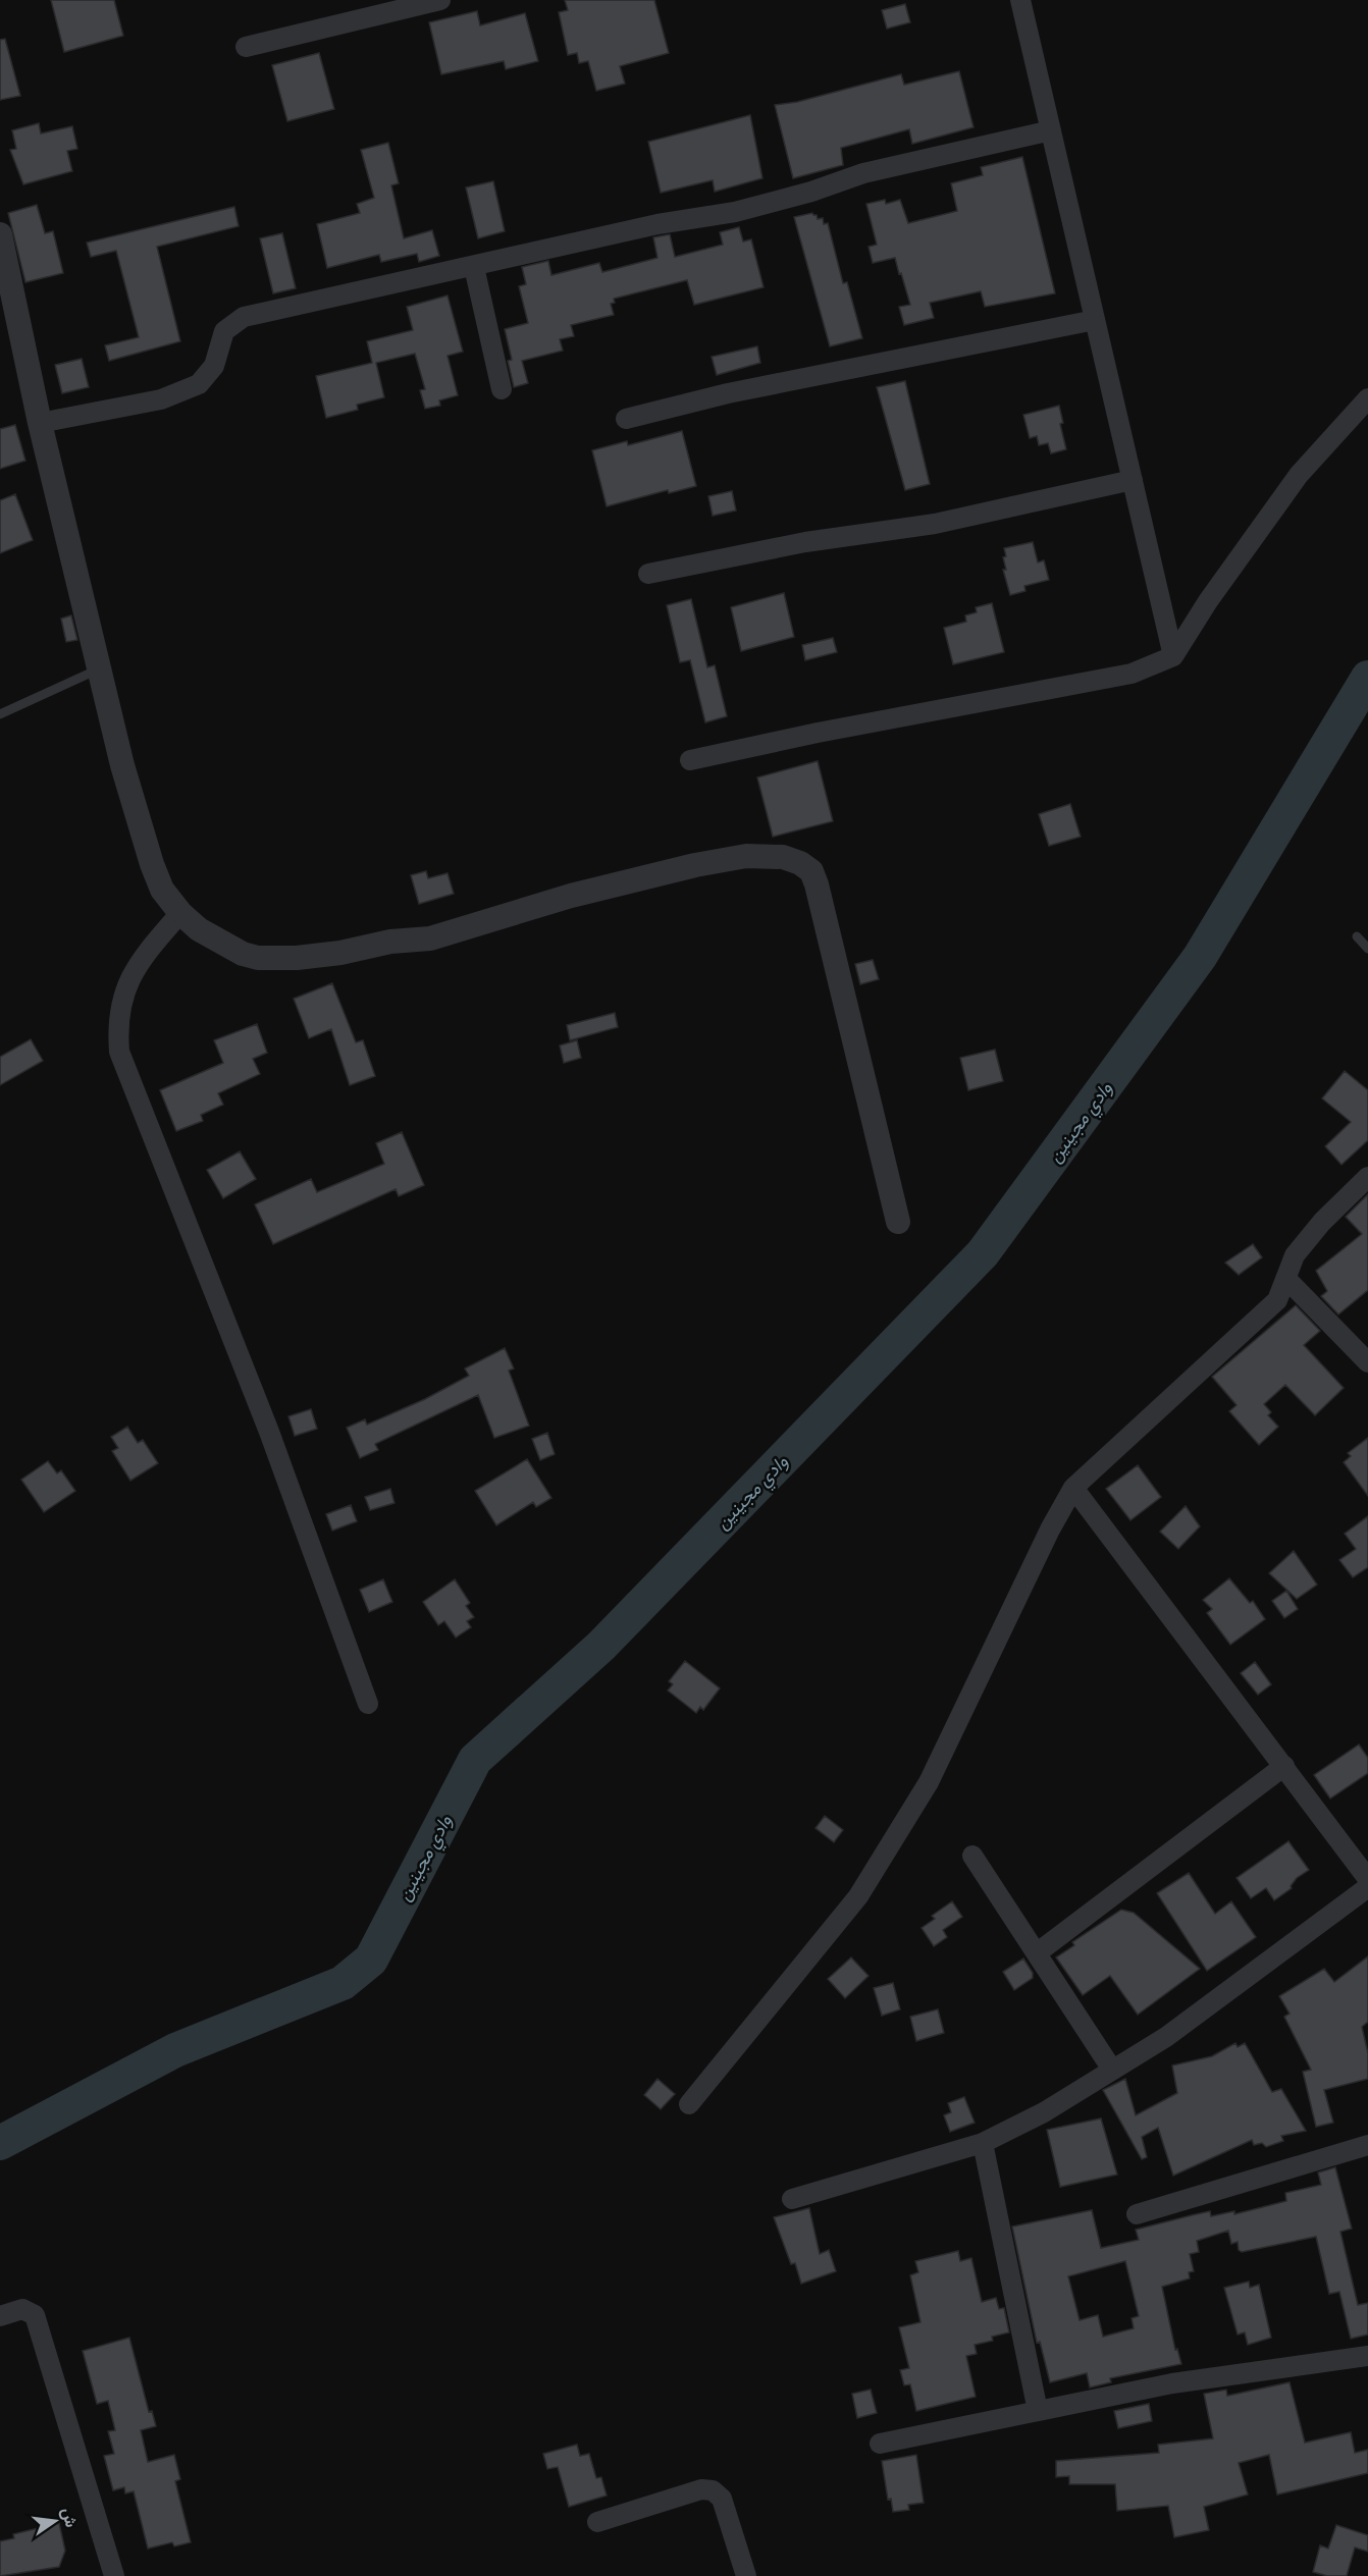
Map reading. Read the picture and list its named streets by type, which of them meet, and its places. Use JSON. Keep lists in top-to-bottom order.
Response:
{
  "water": ["وادي مجينين"],
  "north": "right"
}
